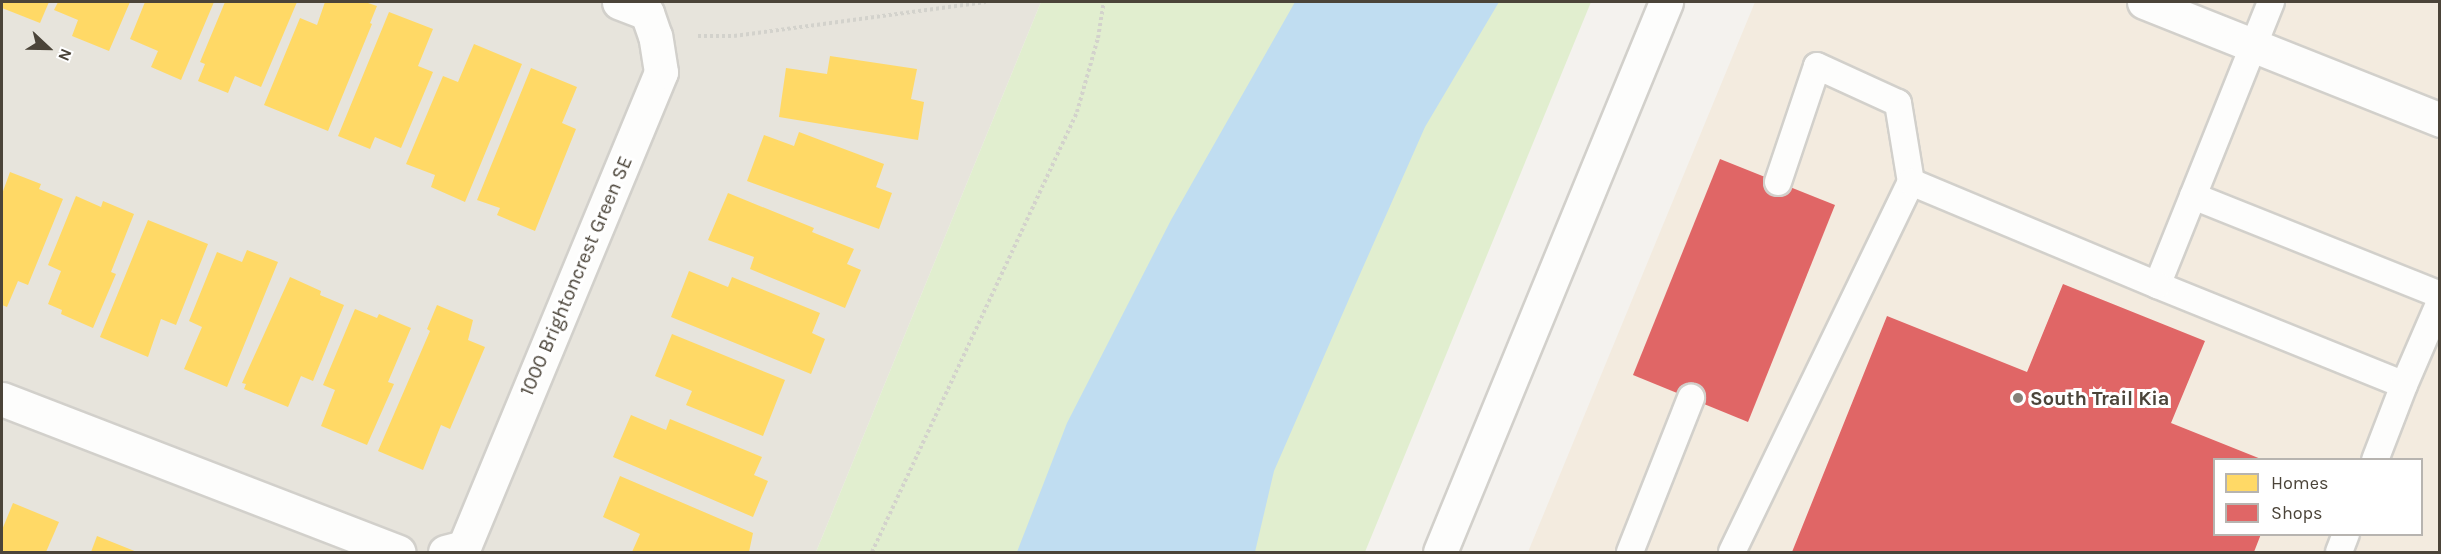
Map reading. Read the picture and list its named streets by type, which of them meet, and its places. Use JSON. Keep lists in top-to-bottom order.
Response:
{
  "streets": {
    "street": ["1000 Brightoncrest Green SE"]
  },
  "places": ["South Trail Kia"],
  "legend": ["Homes", "Shops"],
  "north": "right"
}
